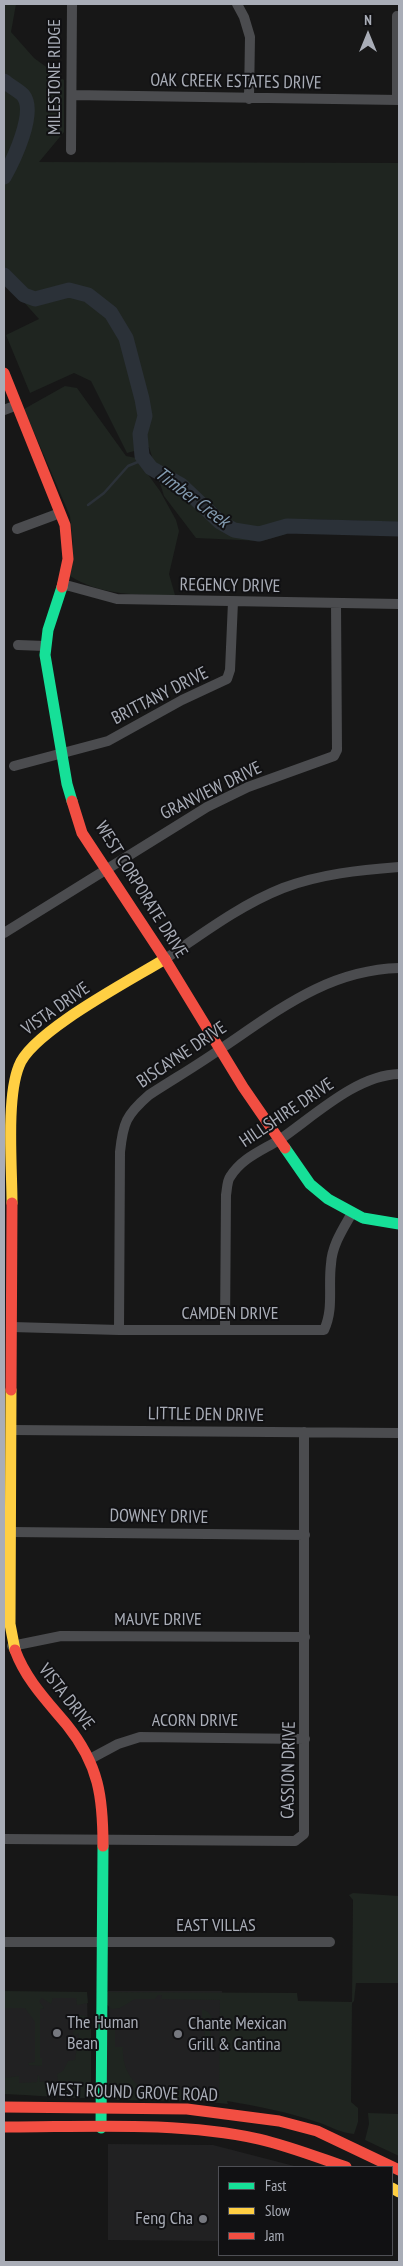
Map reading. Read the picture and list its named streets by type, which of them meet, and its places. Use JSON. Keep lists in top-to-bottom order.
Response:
{
  "streets": {
    "street": [
      "MILESTONE RIDGE",
      "OAK CREEK ESTATES DRIVE",
      "REGENCY DRIVE",
      "BRITTANY DRIVE",
      "GRANVIEW DRIVE",
      "WEST CORPORATE DRIVE",
      "VISTA DRIVE",
      "BISCAYNE DRIVE",
      "HILLSHIRE DRIVE",
      "CAMDEN DRIVE",
      "LITTLE DEN DRIVE",
      "DOWNEY DRIVE",
      "MAUVE DRIVE",
      "ACORN DRIVE",
      "CASSION DRIVE",
      "EAST VILLAS",
      "WEST ROUND GROVE ROAD"
    ]
  },
  "crossings": [
    ["MILESTONE RIDGE", "OAK CREEK ESTATES DRIVE"],
    ["REGENCY DRIVE", "BRITTANY DRIVE"],
    ["REGENCY DRIVE", "GRANVIEW DRIVE"],
    ["REGENCY DRIVE", "WEST CORPORATE DRIVE"],
    ["BRITTANY DRIVE", "WEST CORPORATE DRIVE"],
    ["GRANVIEW DRIVE", "WEST CORPORATE DRIVE"],
    ["WEST CORPORATE DRIVE", "VISTA DRIVE"],
    ["WEST CORPORATE DRIVE", "BISCAYNE DRIVE"],
    ["WEST CORPORATE DRIVE", "HILLSHIRE DRIVE"],
    ["WEST CORPORATE DRIVE", "CAMDEN DRIVE"],
    ["VISTA DRIVE", "CAMDEN DRIVE"],
    ["VISTA DRIVE", "LITTLE DEN DRIVE"],
    ["VISTA DRIVE", "DOWNEY DRIVE"],
    ["VISTA DRIVE", "MAUVE DRIVE"],
    ["VISTA DRIVE", "ACORN DRIVE"],
    ["VISTA DRIVE", "CASSION DRIVE"],
    ["VISTA DRIVE", "EAST VILLAS"],
    ["VISTA DRIVE", "WEST ROUND GROVE ROAD"],
    ["BISCAYNE DRIVE", "CAMDEN DRIVE"],
    ["HILLSHIRE DRIVE", "CAMDEN DRIVE"],
    ["LITTLE DEN DRIVE", "CASSION DRIVE"],
    ["DOWNEY DRIVE", "CASSION DRIVE"],
    ["MAUVE DRIVE", "CASSION DRIVE"],
    ["ACORN DRIVE", "CASSION DRIVE"]
  ],
  "water": ["Timber Creek"],
  "places": ["The Human Bean", "Chante Mexican Grill & Cantina", "Feng Cha"],
  "legend": ["Fast", "Slow", "Jam"],
  "north": "top"
}
